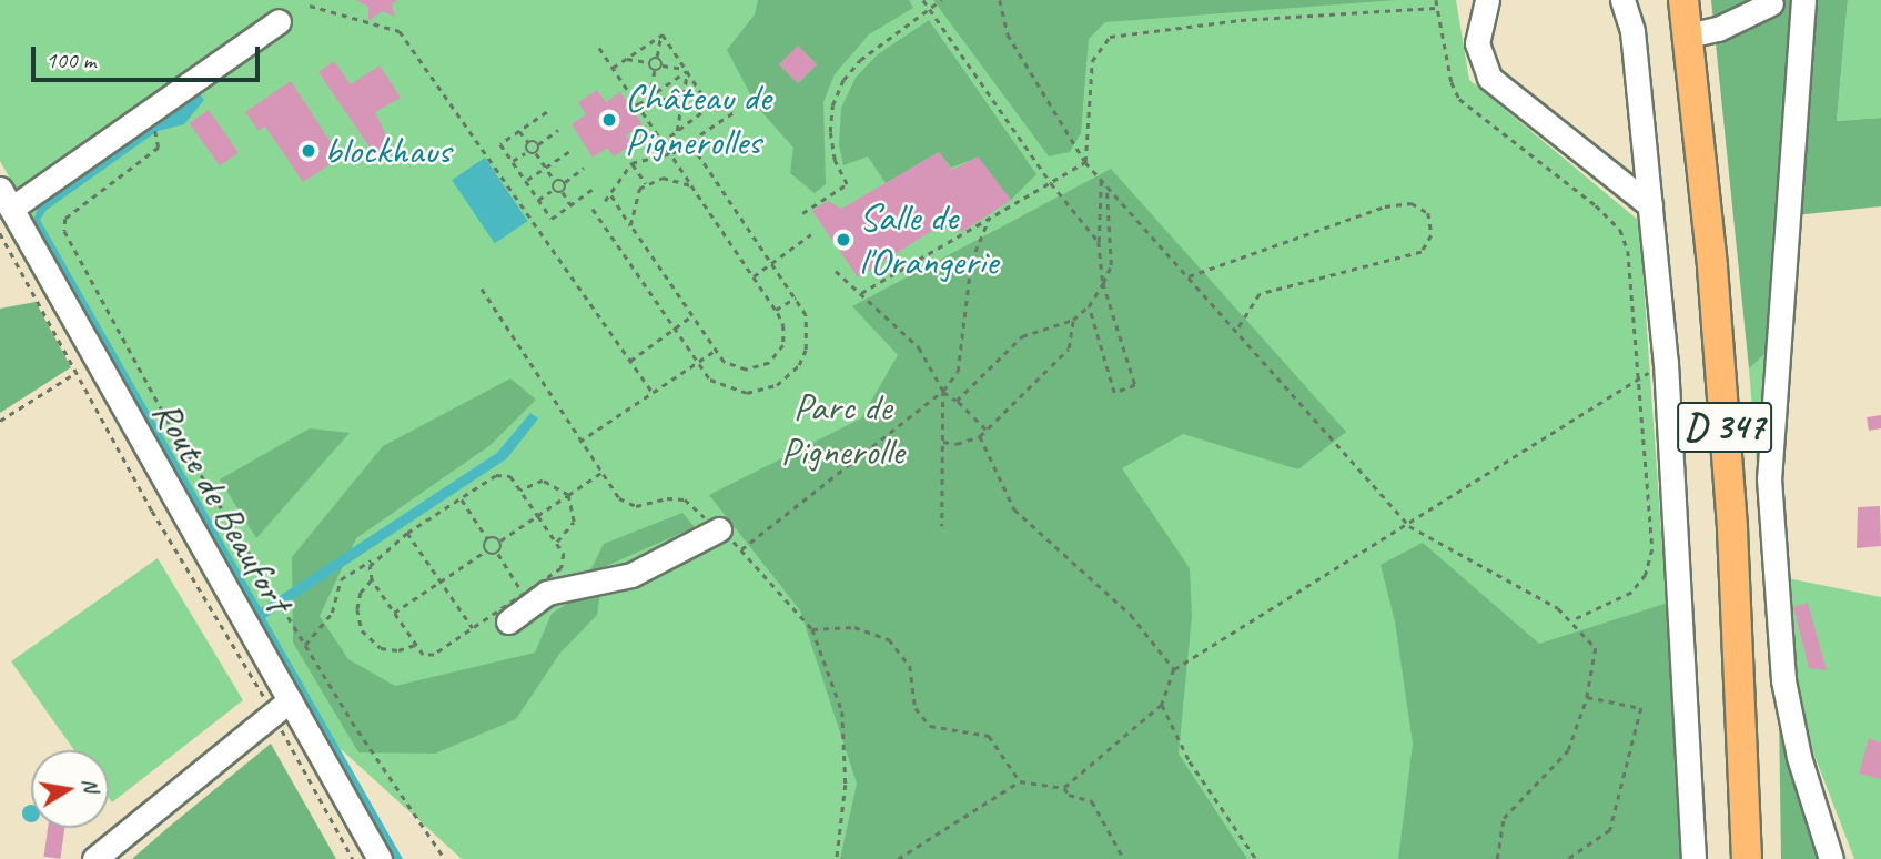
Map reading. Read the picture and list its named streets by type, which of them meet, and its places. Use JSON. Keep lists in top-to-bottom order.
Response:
{
  "streets": {
    "main road": ["D 347"],
    "street": ["Route de Beaufort"]
  },
  "parks": ["Parc de Pignerolle"],
  "places": ["Château de Pignerolles", "blockhaus", "Salle de l'Orangerie"],
  "scale_bar": "100 m",
  "north": "right"
}
